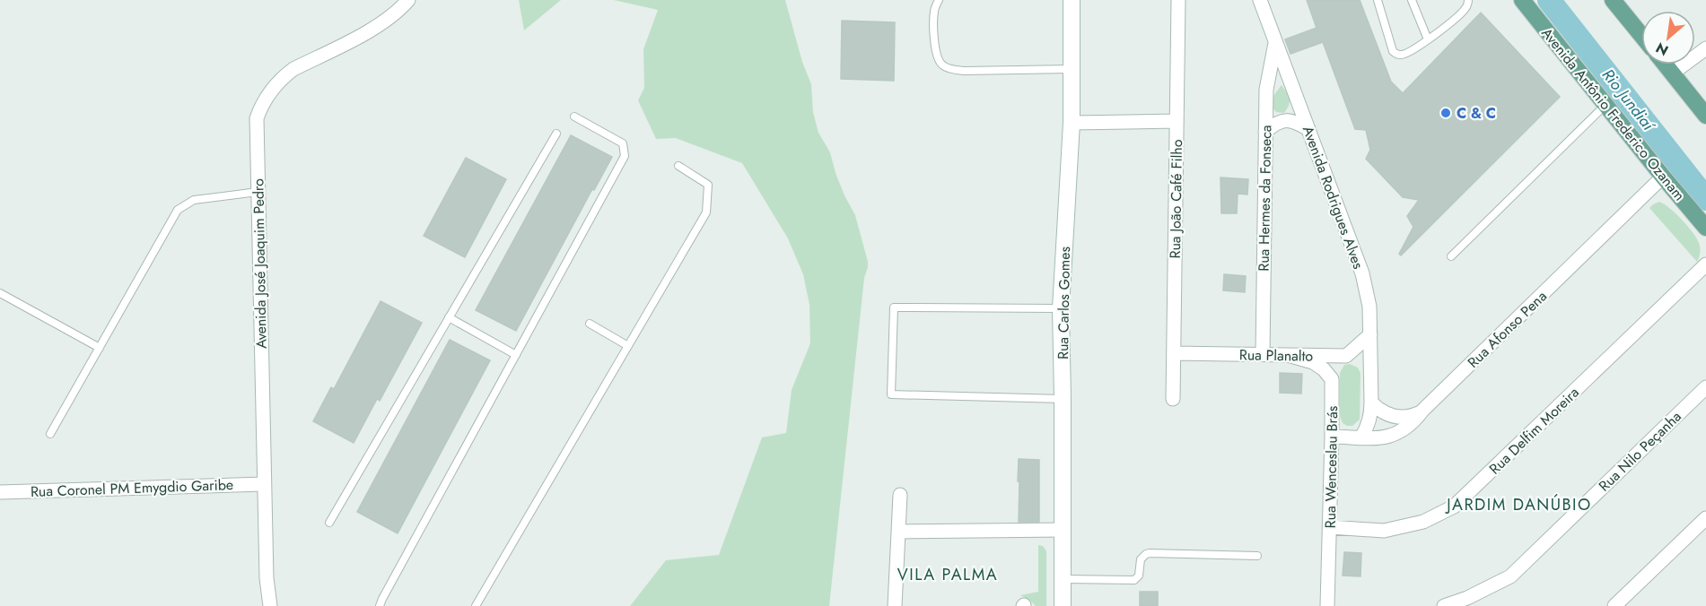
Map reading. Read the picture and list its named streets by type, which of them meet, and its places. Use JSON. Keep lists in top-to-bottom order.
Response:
{
  "streets": {
    "main road": ["Avenida Antônio Frederico Ozanam", "Rua Carlos Gomes"],
    "street": [
      "Avenida Rodrigues Alves",
      "Rua Hermes da Fonseca",
      "Rua João Café Filho",
      "Avenida José Joaquim Pedro",
      "Rua Afonso Pena",
      "Rua Planalto",
      "Rua Delfim Moreira",
      "Rua Nilo Peçanha",
      "Rua Wenceslau Brás",
      "Rua Coronel PM Emygdio Garibe"
    ]
  },
  "crossings": [
    ["Avenida Antônio Frederico Ozanam", "Rua Afonso Pena"],
    ["Avenida Rodrigues Alves", "Rua Hermes da Fonseca"],
    ["Avenida Rodrigues Alves", "Rua Afonso Pena"],
    ["Rua Hermes da Fonseca", "Rua Planalto"],
    ["Rua João Café Filho", "Rua Planalto"],
    ["Avenida José Joaquim Pedro", "Rua Coronel PM Emygdio Garibe"],
    ["Rua Afonso Pena", "Rua Wenceslau Brás"],
    ["Rua Delfim Moreira", "Rua Wenceslau Brás"]
  ],
  "districts": ["JARDIM DANÚBIO", "VILA PALMA"],
  "water": ["Rio Jundiaí"],
  "places": ["C & C"],
  "north": "bottom left"
}
